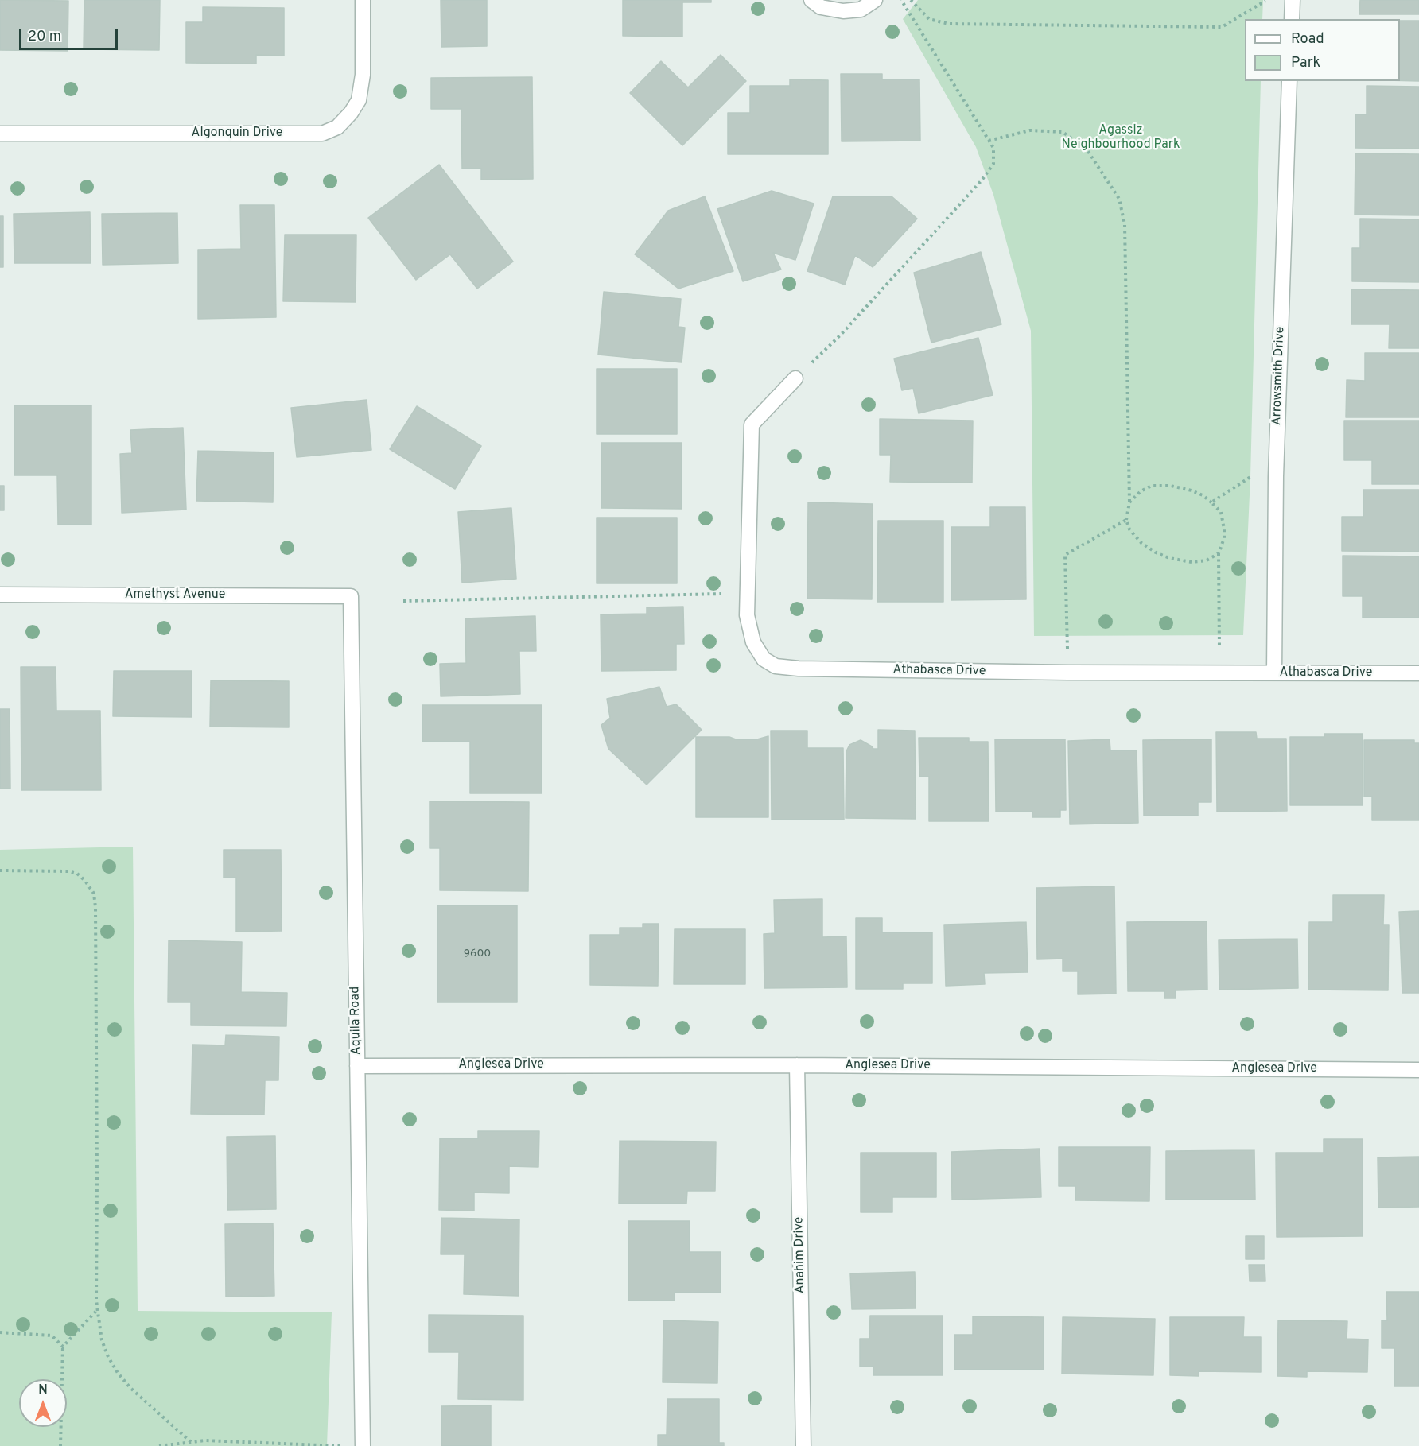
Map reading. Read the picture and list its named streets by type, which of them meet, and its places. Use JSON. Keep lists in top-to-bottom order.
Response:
{
  "streets": {
    "street": [
      "Algonquin Drive",
      "Arrowsmith Drive",
      "Amethyst Avenue",
      "Athabasca Drive",
      "Aquila Road",
      "Anglesea Drive",
      "Anahim Drive"
    ]
  },
  "crossings": [
    ["Arrowsmith Drive", "Athabasca Drive"],
    ["Amethyst Avenue", "Aquila Road"],
    ["Aquila Road", "Anglesea Drive"],
    ["Anglesea Drive", "Anahim Drive"]
  ],
  "parks": ["Agassiz Neighbourhood Park"],
  "house_numbers": ["9600"],
  "legend": ["Road", "Park"],
  "scale_bar": "20 m",
  "north": "top"
}
